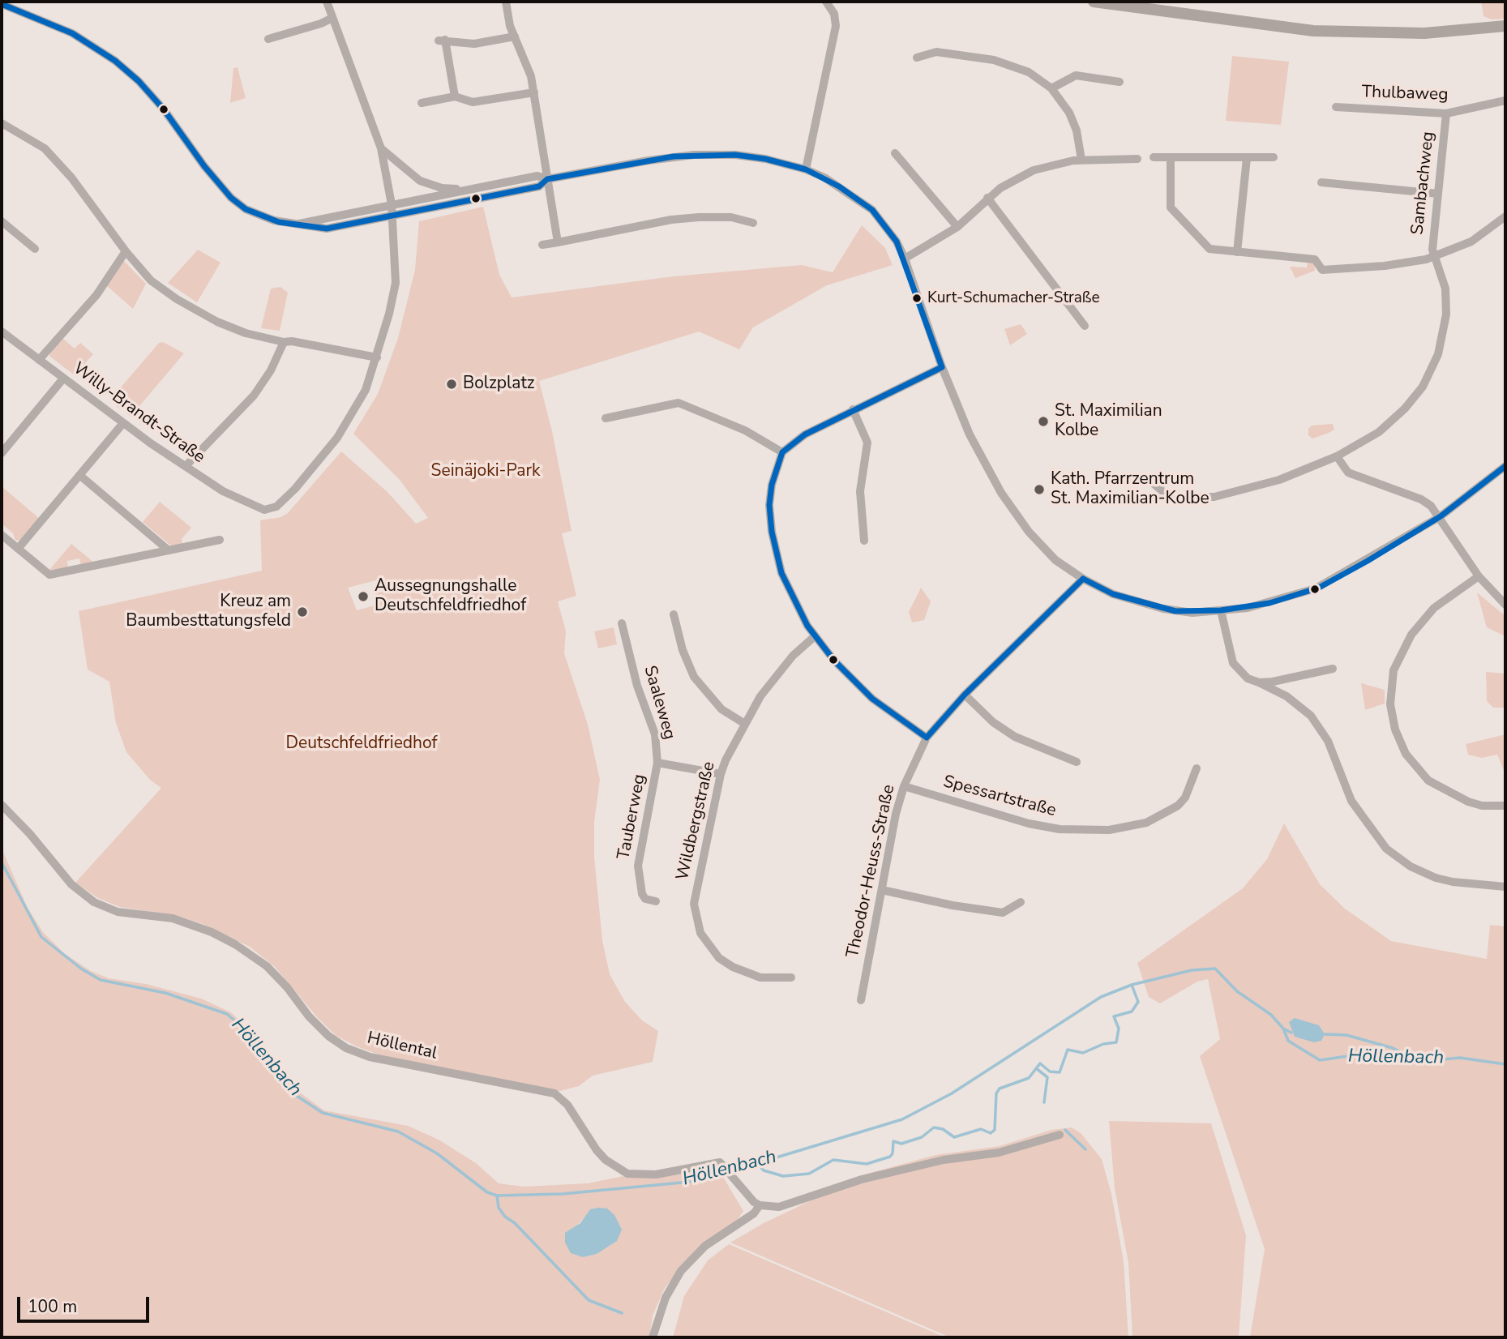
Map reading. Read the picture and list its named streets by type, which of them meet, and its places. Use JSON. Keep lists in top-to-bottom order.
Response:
{
  "streets": {
    "street": [
      "Thulbaweg",
      "Sambachweg",
      "Willy-Brandt-Straße",
      "Saaleweg",
      "Spessartstraße",
      "Tauberweg",
      "Wildbergstraße",
      "Theodor-Heuss-Straße",
      "Höllental"
    ]
  },
  "crossings": [
    ["Thulbaweg", "Sambachweg"],
    ["Saaleweg", "Tauberweg"],
    ["Saaleweg", "Wildbergstraße"],
    ["Spessartstraße", "Theodor-Heuss-Straße"]
  ],
  "water": ["Höllenbach"],
  "parks": ["Seinäjoki-Park", "Deutschfeldfriedhof"],
  "places": [
    "Kurt-Schumacher-Straße",
    "Bolzplatz",
    "St. Maximilian Kolbe",
    "Kath. Pfarrzentrum St. Maximilian-Kolbe",
    "Aussegnungshalle Deutschfeldfriedhof",
    "Kreuz am Baumbesttatungsfeld"
  ],
  "lines": ["transit line 100"],
  "scale_bar": "100 m"
}
